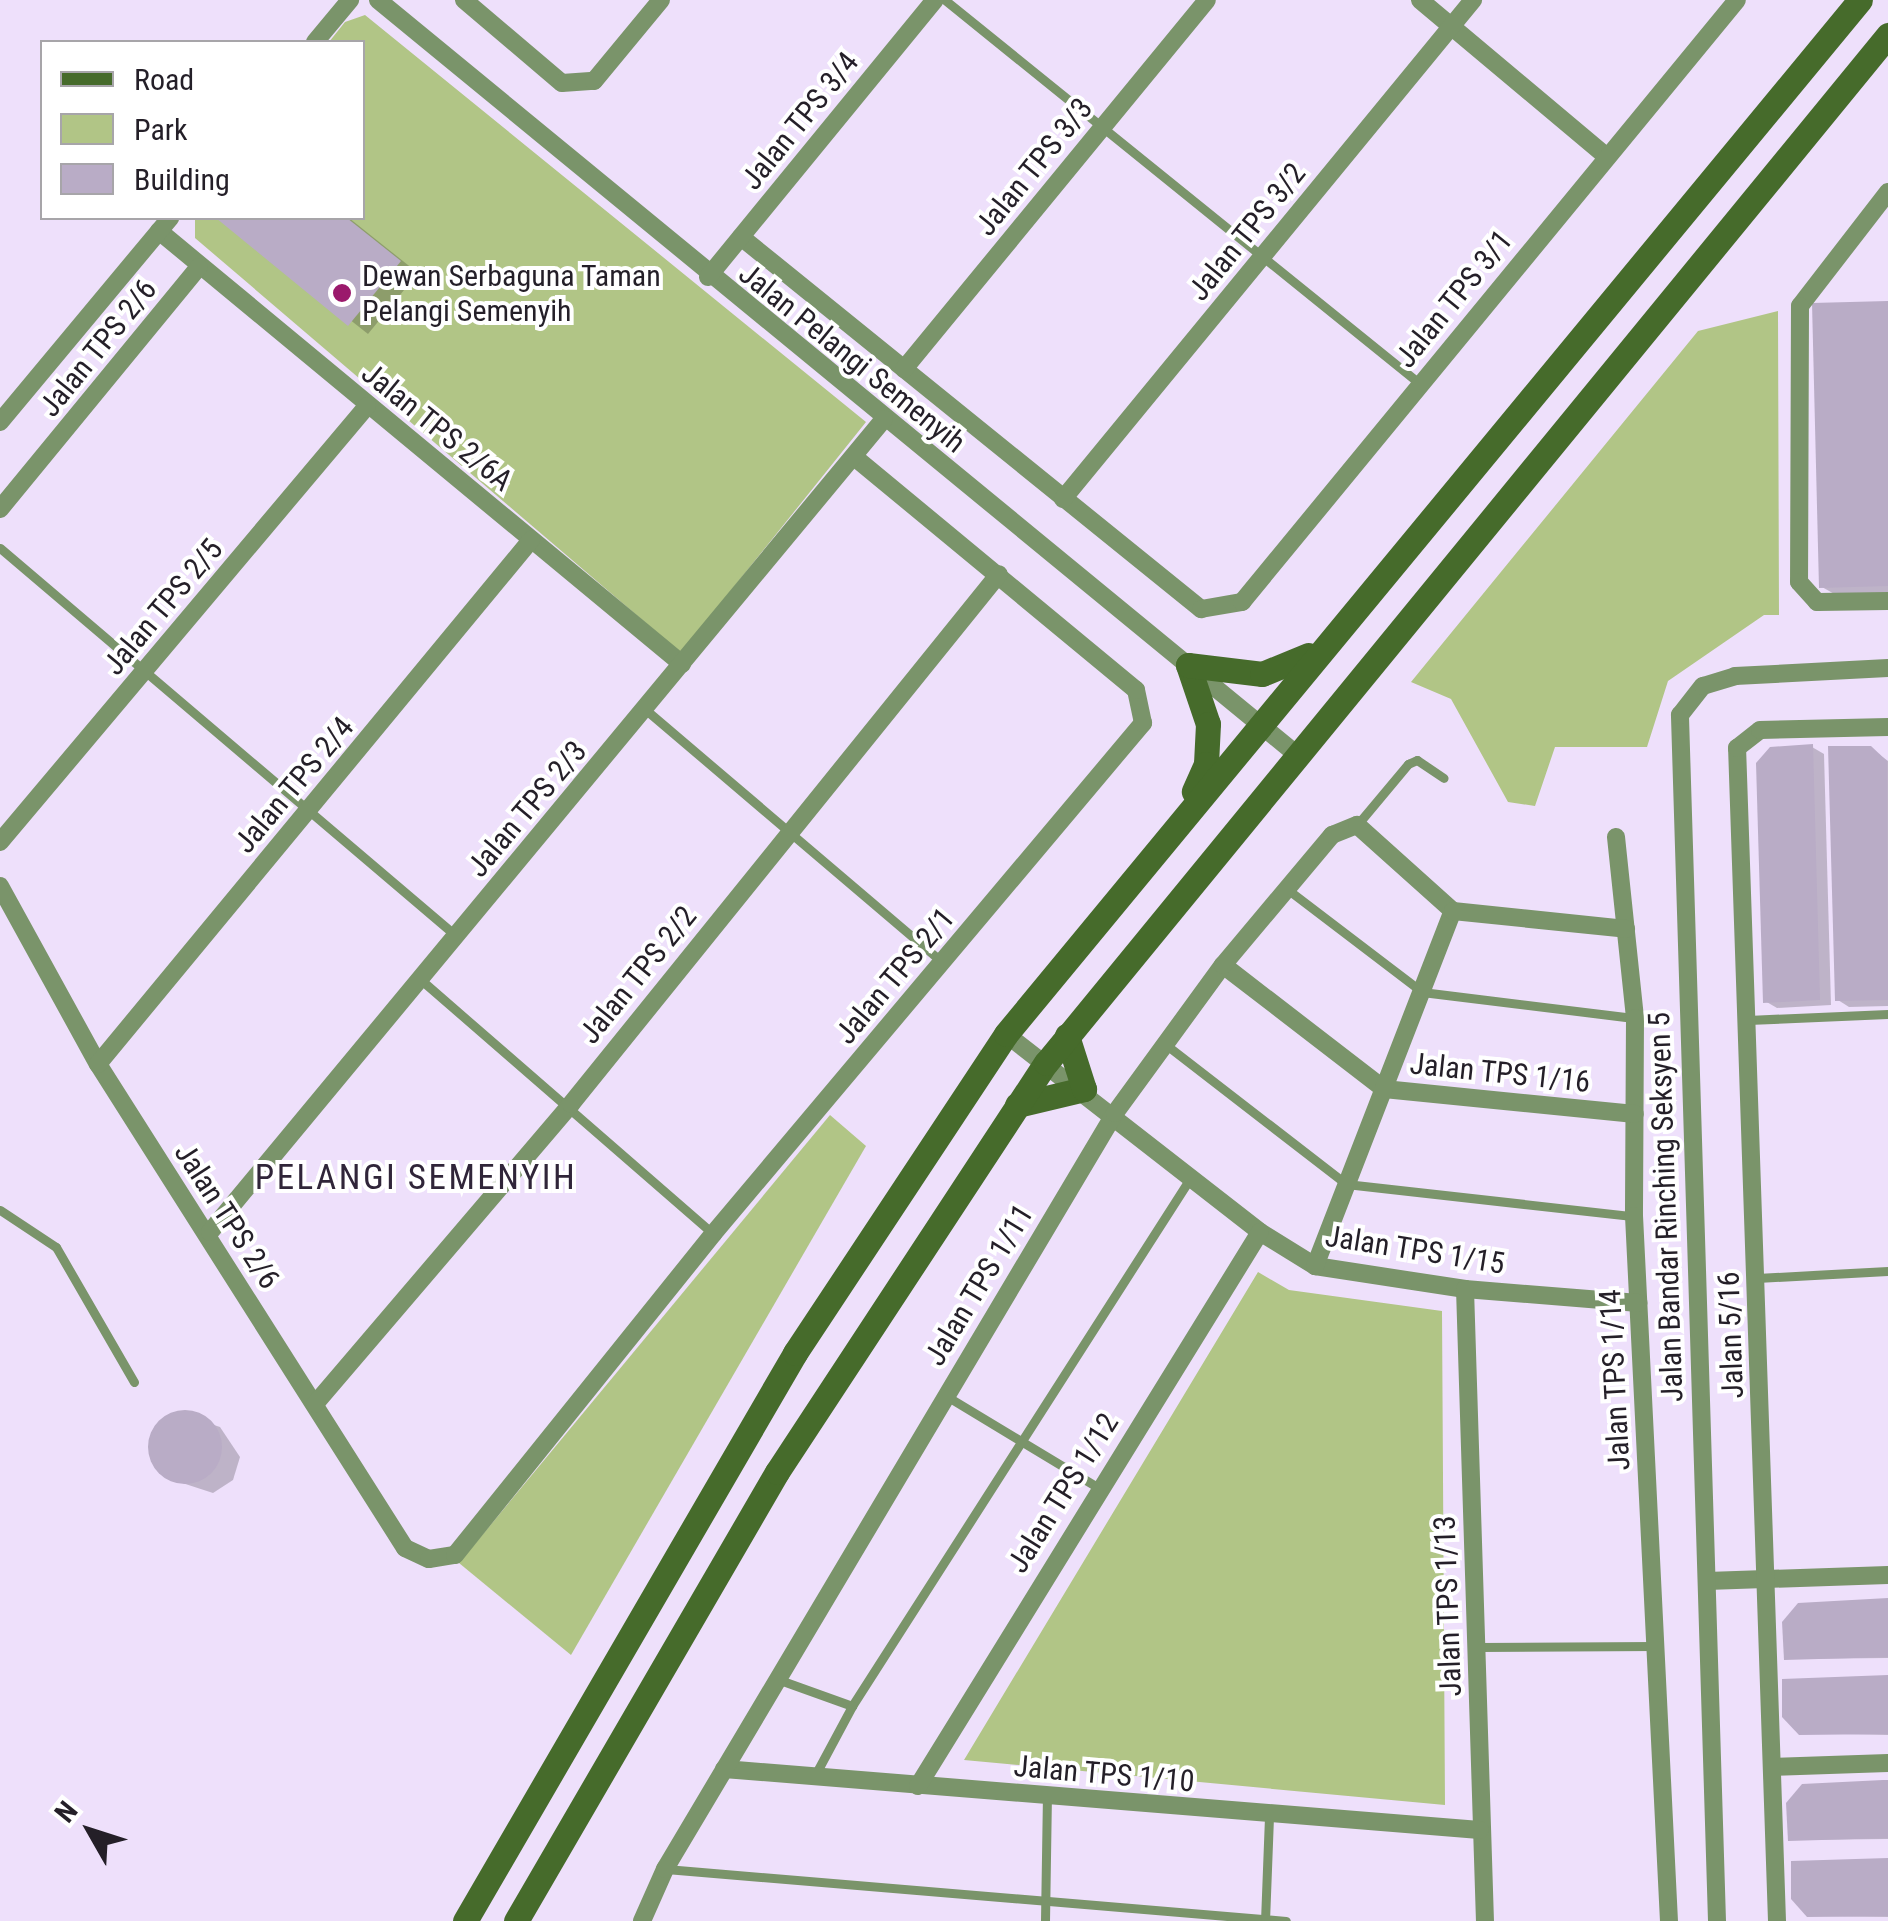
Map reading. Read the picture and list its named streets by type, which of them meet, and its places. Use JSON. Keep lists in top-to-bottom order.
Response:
{
  "streets": {
    "street": [
      "Jalan TPS 3/4",
      "Jalan TPS 3/3",
      "Jalan TPS 3/2",
      "Jalan TPS 3/1",
      "Jalan TPS 2/6",
      "Jalan Pelangi Semenyih",
      "Jalan TPS 2/6A",
      "Jalan TPS 2/5",
      "Jalan TPS 2/4",
      "Jalan TPS 2/3",
      "Jalan TPS 2/2",
      "Jalan TPS 2/1",
      "Jalan TPS 1/16",
      "Jalan Bandar Rinching Seksyen 5",
      "Jalan TPS 1/15",
      "Jalan TPS 1/11",
      "Jalan 5/16",
      "Jalan TPS 1/14",
      "Jalan TPS 1/12",
      "Jalan TPS 1/13",
      "Jalan TPS 1/10"
    ]
  },
  "crossings": [
    ["Jalan TPS 3/4", "Jalan Pelangi Semenyih"],
    ["Jalan TPS 3/2", "Jalan TPS 3/1"],
    ["Jalan TPS 2/6", "Jalan TPS 2/6A"],
    ["Jalan TPS 2/6", "Jalan TPS 2/4"],
    ["Jalan TPS 2/6", "Jalan TPS 2/3"],
    ["Jalan TPS 2/6", "Jalan TPS 2/2"],
    ["Jalan TPS 2/6", "Jalan TPS 2/1"],
    ["Jalan Pelangi Semenyih", "Jalan TPS 2/3"],
    ["Jalan TPS 2/6A", "Jalan TPS 2/5"],
    ["Jalan TPS 2/6A", "Jalan TPS 2/4"],
    ["Jalan TPS 2/6A", "Jalan TPS 2/3"],
    ["Jalan TPS 2/3", "Jalan TPS 2/1"],
    ["Jalan TPS 2/2", "Jalan TPS 2/1"],
    ["Jalan TPS 1/16", "Jalan TPS 1/11"],
    ["Jalan TPS 1/16", "Jalan TPS 1/14"],
    ["Jalan TPS 1/15", "Jalan TPS 1/11"],
    ["Jalan TPS 1/15", "Jalan TPS 1/14"],
    ["Jalan TPS 1/15", "Jalan TPS 1/12"],
    ["Jalan TPS 1/15", "Jalan TPS 1/13"],
    ["Jalan TPS 1/11", "Jalan TPS 1/10"],
    ["Jalan TPS 1/12", "Jalan TPS 1/10"],
    ["Jalan TPS 1/13", "Jalan TPS 1/10"]
  ],
  "districts": ["PELANGI SEMENYIH"],
  "places": ["Dewan Serbaguna Taman Pelangi Semenyih"],
  "legend": ["Road", "Park", "Building"],
  "north": "top left"
}
